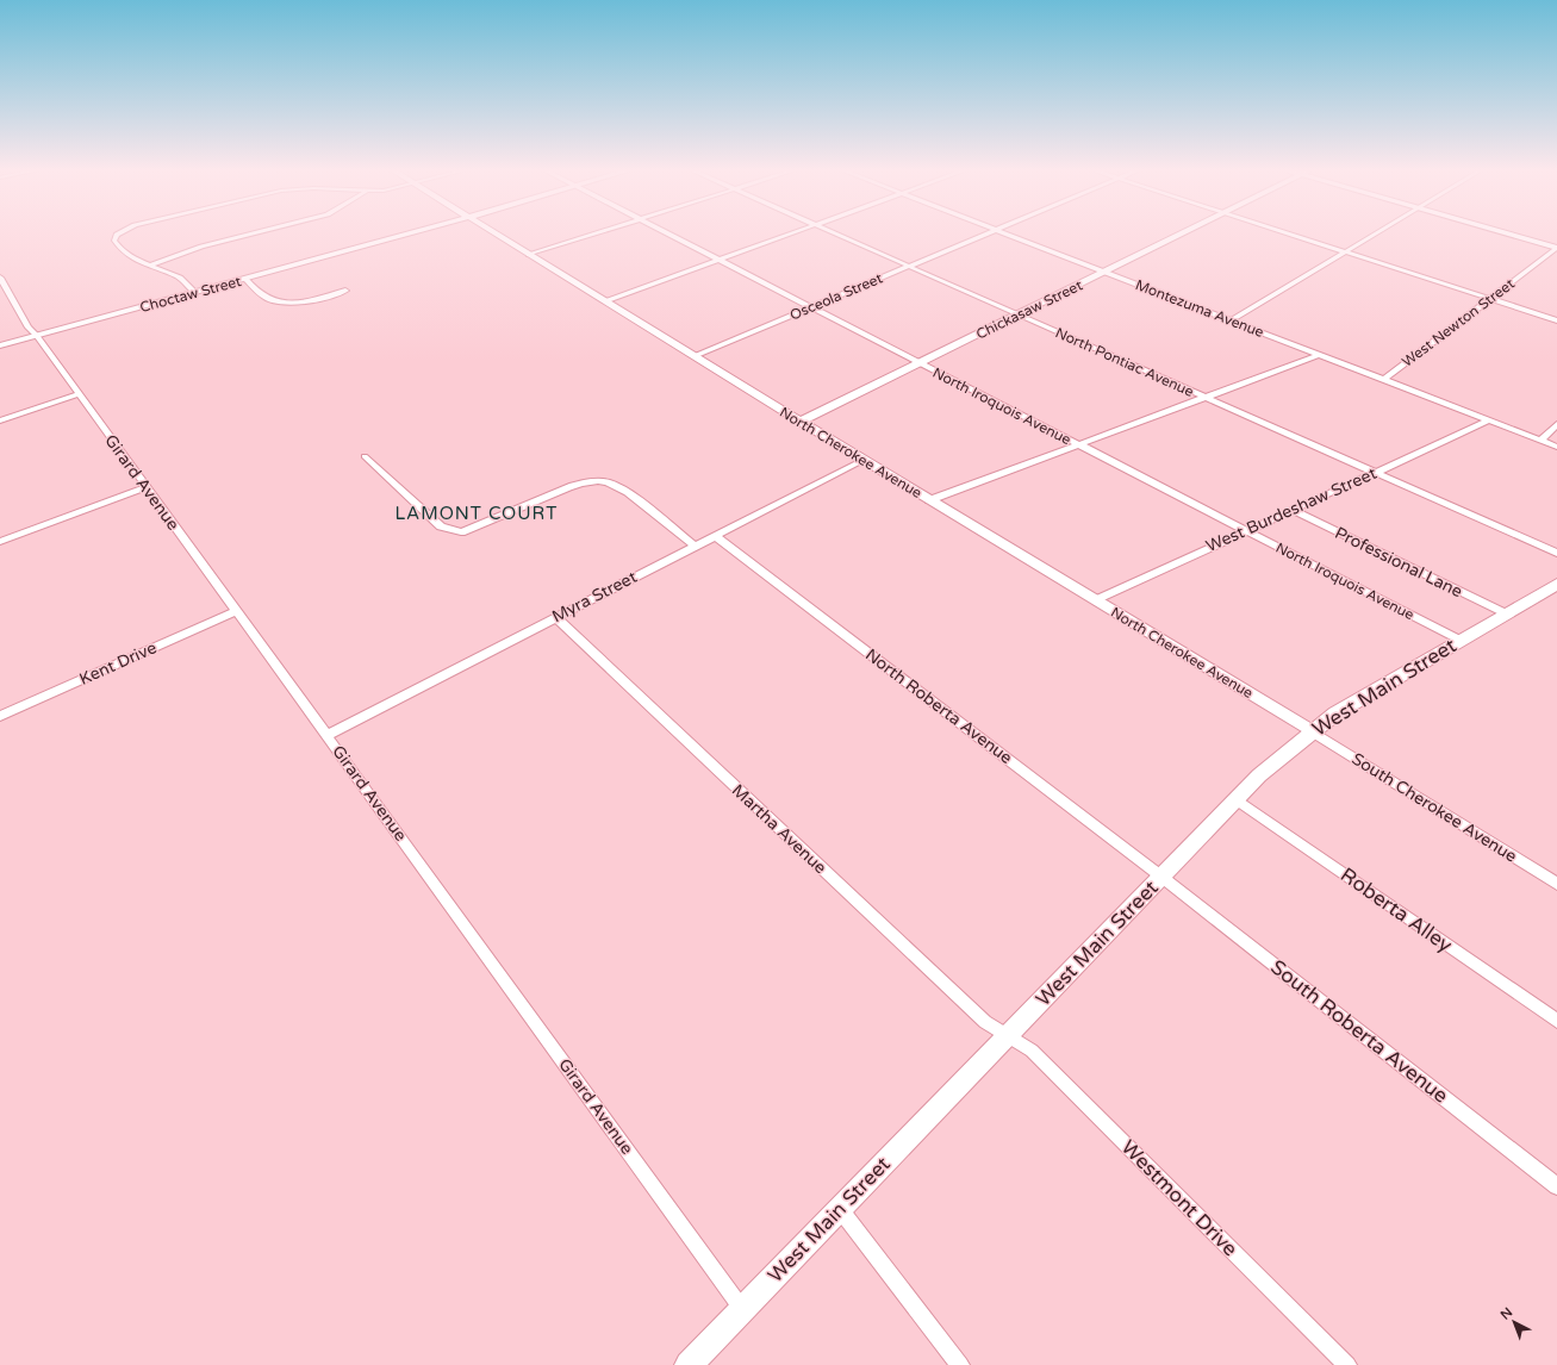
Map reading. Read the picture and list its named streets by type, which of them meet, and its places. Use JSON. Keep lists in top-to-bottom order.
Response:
{
  "streets": {
    "main road": ["West Main Street"],
    "street": [
      "Choctaw Street",
      "Osceola Street",
      "Montezuma Avenue",
      "Chickasaw Street",
      "West Newton Street",
      "North Pontiac Avenue",
      "North Iroquois Avenue",
      "North Cherokee Avenue",
      "Girard Avenue",
      "West Burdeshaw Street",
      "Professional Lane",
      "Myra Street",
      "Kent Drive",
      "North Roberta Avenue",
      "South Cherokee Avenue",
      "Martha Avenue",
      "Roberta Alley",
      "South Roberta Avenue",
      "Westmont Drive"
    ]
  },
  "crossings": [
    ["Choctaw Street", "Girard Avenue"],
    ["Osceola Street", "North Pontiac Avenue"],
    ["Osceola Street", "North Iroquois Avenue"],
    ["Osceola Street", "North Cherokee Avenue"],
    ["Montezuma Avenue", "Chickasaw Street"],
    ["Montezuma Avenue", "West Newton Street"],
    ["Montezuma Avenue", "West Burdeshaw Street"],
    ["Chickasaw Street", "North Pontiac Avenue"],
    ["Chickasaw Street", "North Iroquois Avenue"],
    ["Chickasaw Street", "North Cherokee Avenue"],
    ["North Pontiac Avenue", "West Burdeshaw Street"],
    ["North Iroquois Avenue", "West Burdeshaw Street"],
    ["North Iroquois Avenue", "West Main Street"],
    ["North Cherokee Avenue", "West Burdeshaw Street"],
    ["North Cherokee Avenue", "Myra Street"],
    ["North Cherokee Avenue", "West Main Street"],
    ["North Cherokee Avenue", "South Cherokee Avenue"],
    ["Girard Avenue", "Myra Street"],
    ["Girard Avenue", "Kent Drive"],
    ["Girard Avenue", "West Main Street"],
    ["West Burdeshaw Street", "Professional Lane"],
    ["Professional Lane", "West Main Street"],
    ["Myra Street", "North Roberta Avenue"],
    ["Myra Street", "Martha Avenue"],
    ["West Main Street", "North Roberta Avenue"],
    ["West Main Street", "South Cherokee Avenue"],
    ["West Main Street", "Martha Avenue"],
    ["West Main Street", "Roberta Alley"],
    ["West Main Street", "South Roberta Avenue"],
    ["West Main Street", "Westmont Drive"],
    ["North Roberta Avenue", "South Roberta Avenue"],
    ["Martha Avenue", "Westmont Drive"]
  ],
  "districts": ["LAMONT COURT"],
  "north": "top left"
}
